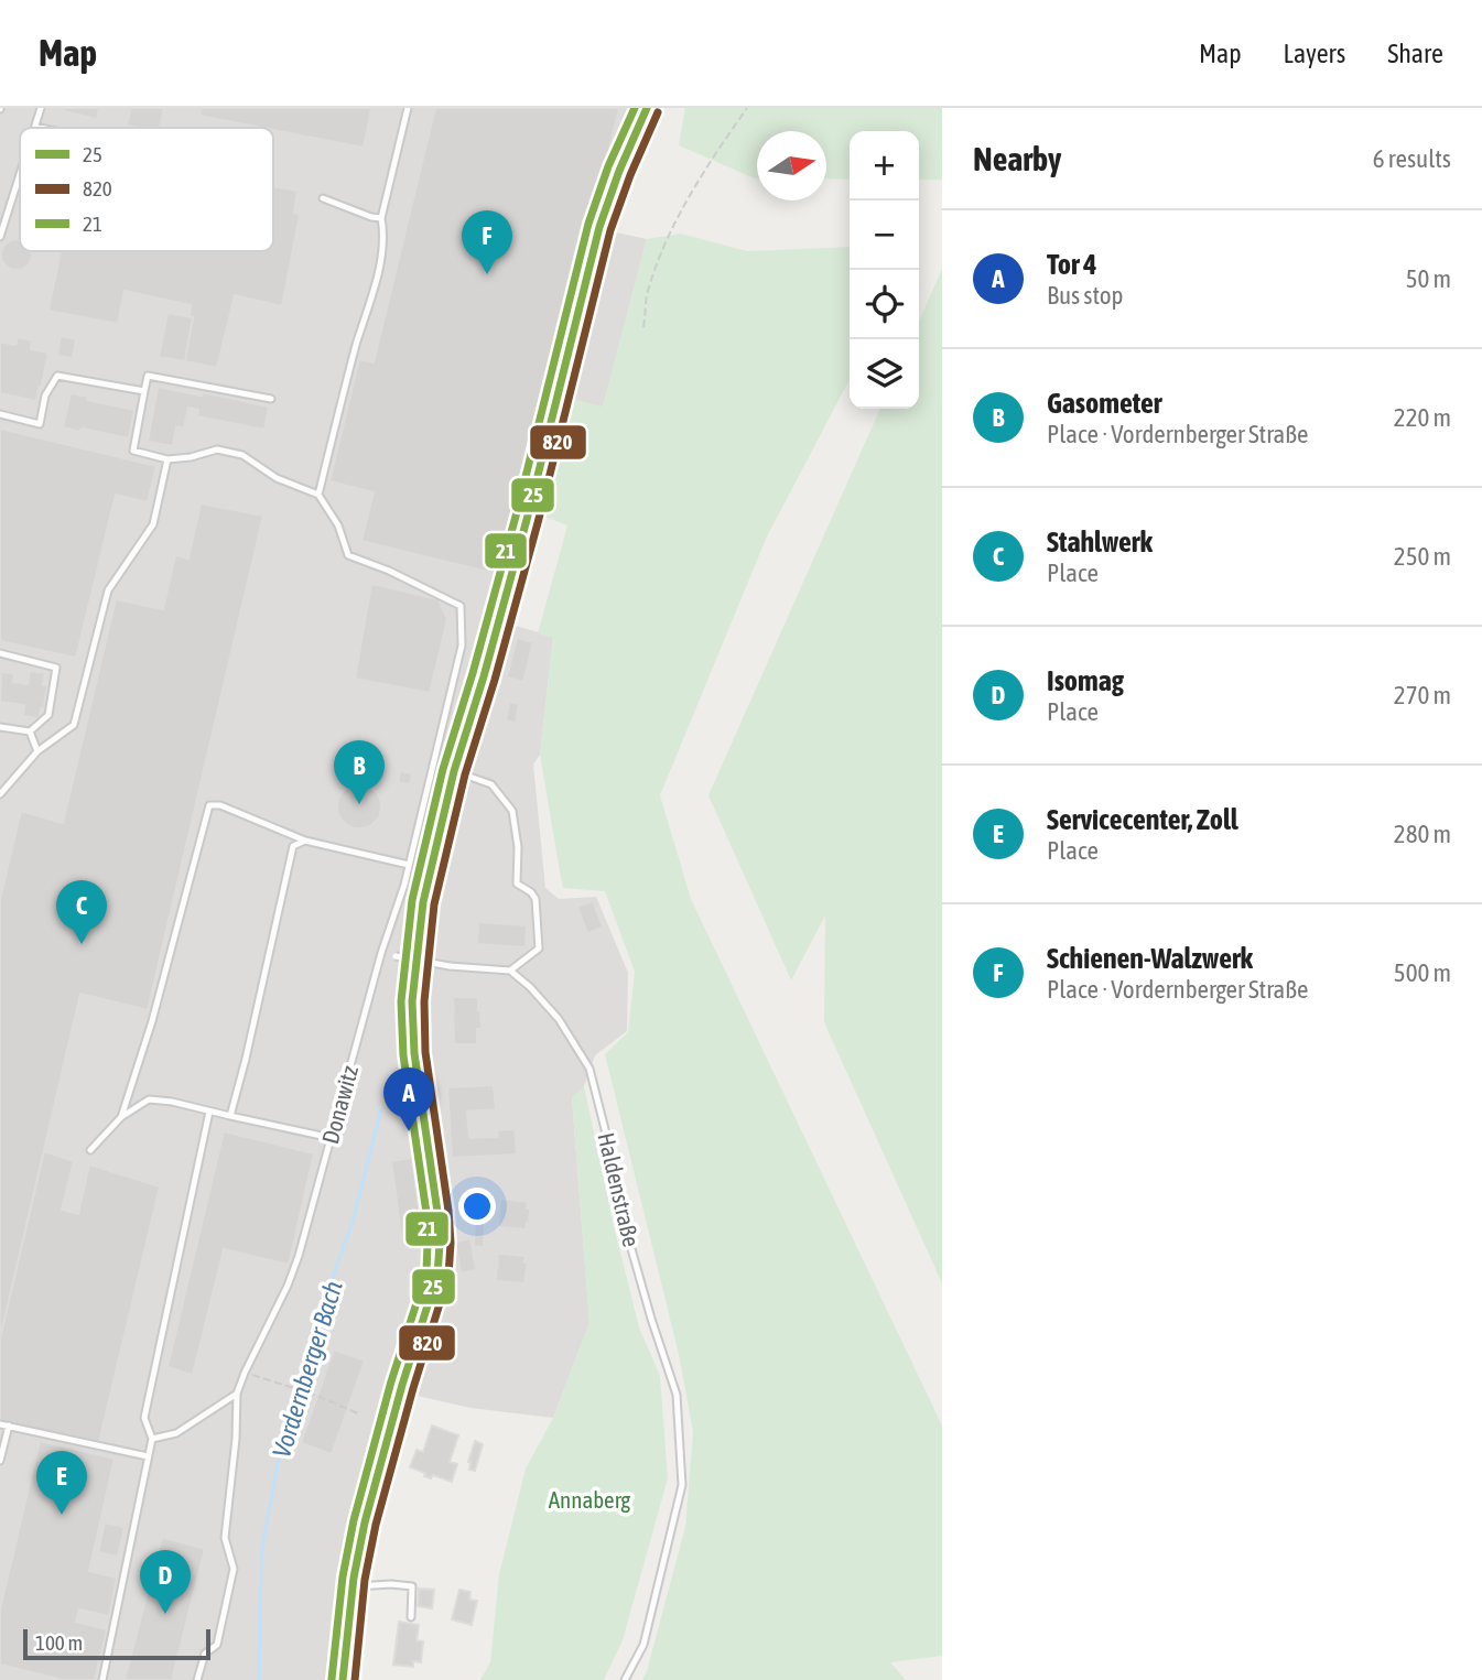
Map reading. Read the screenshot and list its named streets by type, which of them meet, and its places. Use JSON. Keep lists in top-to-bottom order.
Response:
{
  "streets": {
    "lane": ["Donawitz", "Haldenstraße"]
  },
  "water": ["Vordernberger Bach"],
  "parks": ["Annaberg"],
  "lines": ["transit line 25", "transit line 21", "transit line 820"],
  "legend": ["25", "820", "21"],
  "scale_bar": "100 m",
  "north": "right",
  "page": {
    "header": "Map",
    "nav": ["Map", "Layers", "Share"],
    "heading": ["Nearby", "6 results"],
    "map_buttons": ["+", "−"],
    "list": [
      {
        "mark": "A",
        "name": "Tor 4",
        "note": "Bus stop",
        "value": "50 m"
      },
      {
        "mark": "B",
        "name": "Gasometer",
        "note": "Place · Vordernberger Straße",
        "value": "220 m"
      },
      {
        "mark": "C",
        "name": "Stahlwerk",
        "note": "Place",
        "value": "250 m"
      },
      {
        "mark": "D",
        "name": "Isomag",
        "note": "Place",
        "value": "270 m"
      },
      {
        "mark": "E",
        "name": "Servicecenter, Zoll",
        "note": "Place",
        "value": "280 m"
      },
      {
        "mark": "F",
        "name": "Schienen-Walzwerk",
        "note": "Place · Vordernberger Straße",
        "value": "500 m"
      }
    ],
    "pins": [
      "F",
      "B",
      "C",
      "A",
      "E",
      "D"
    ],
    "scale": "100 m"
  }
}
